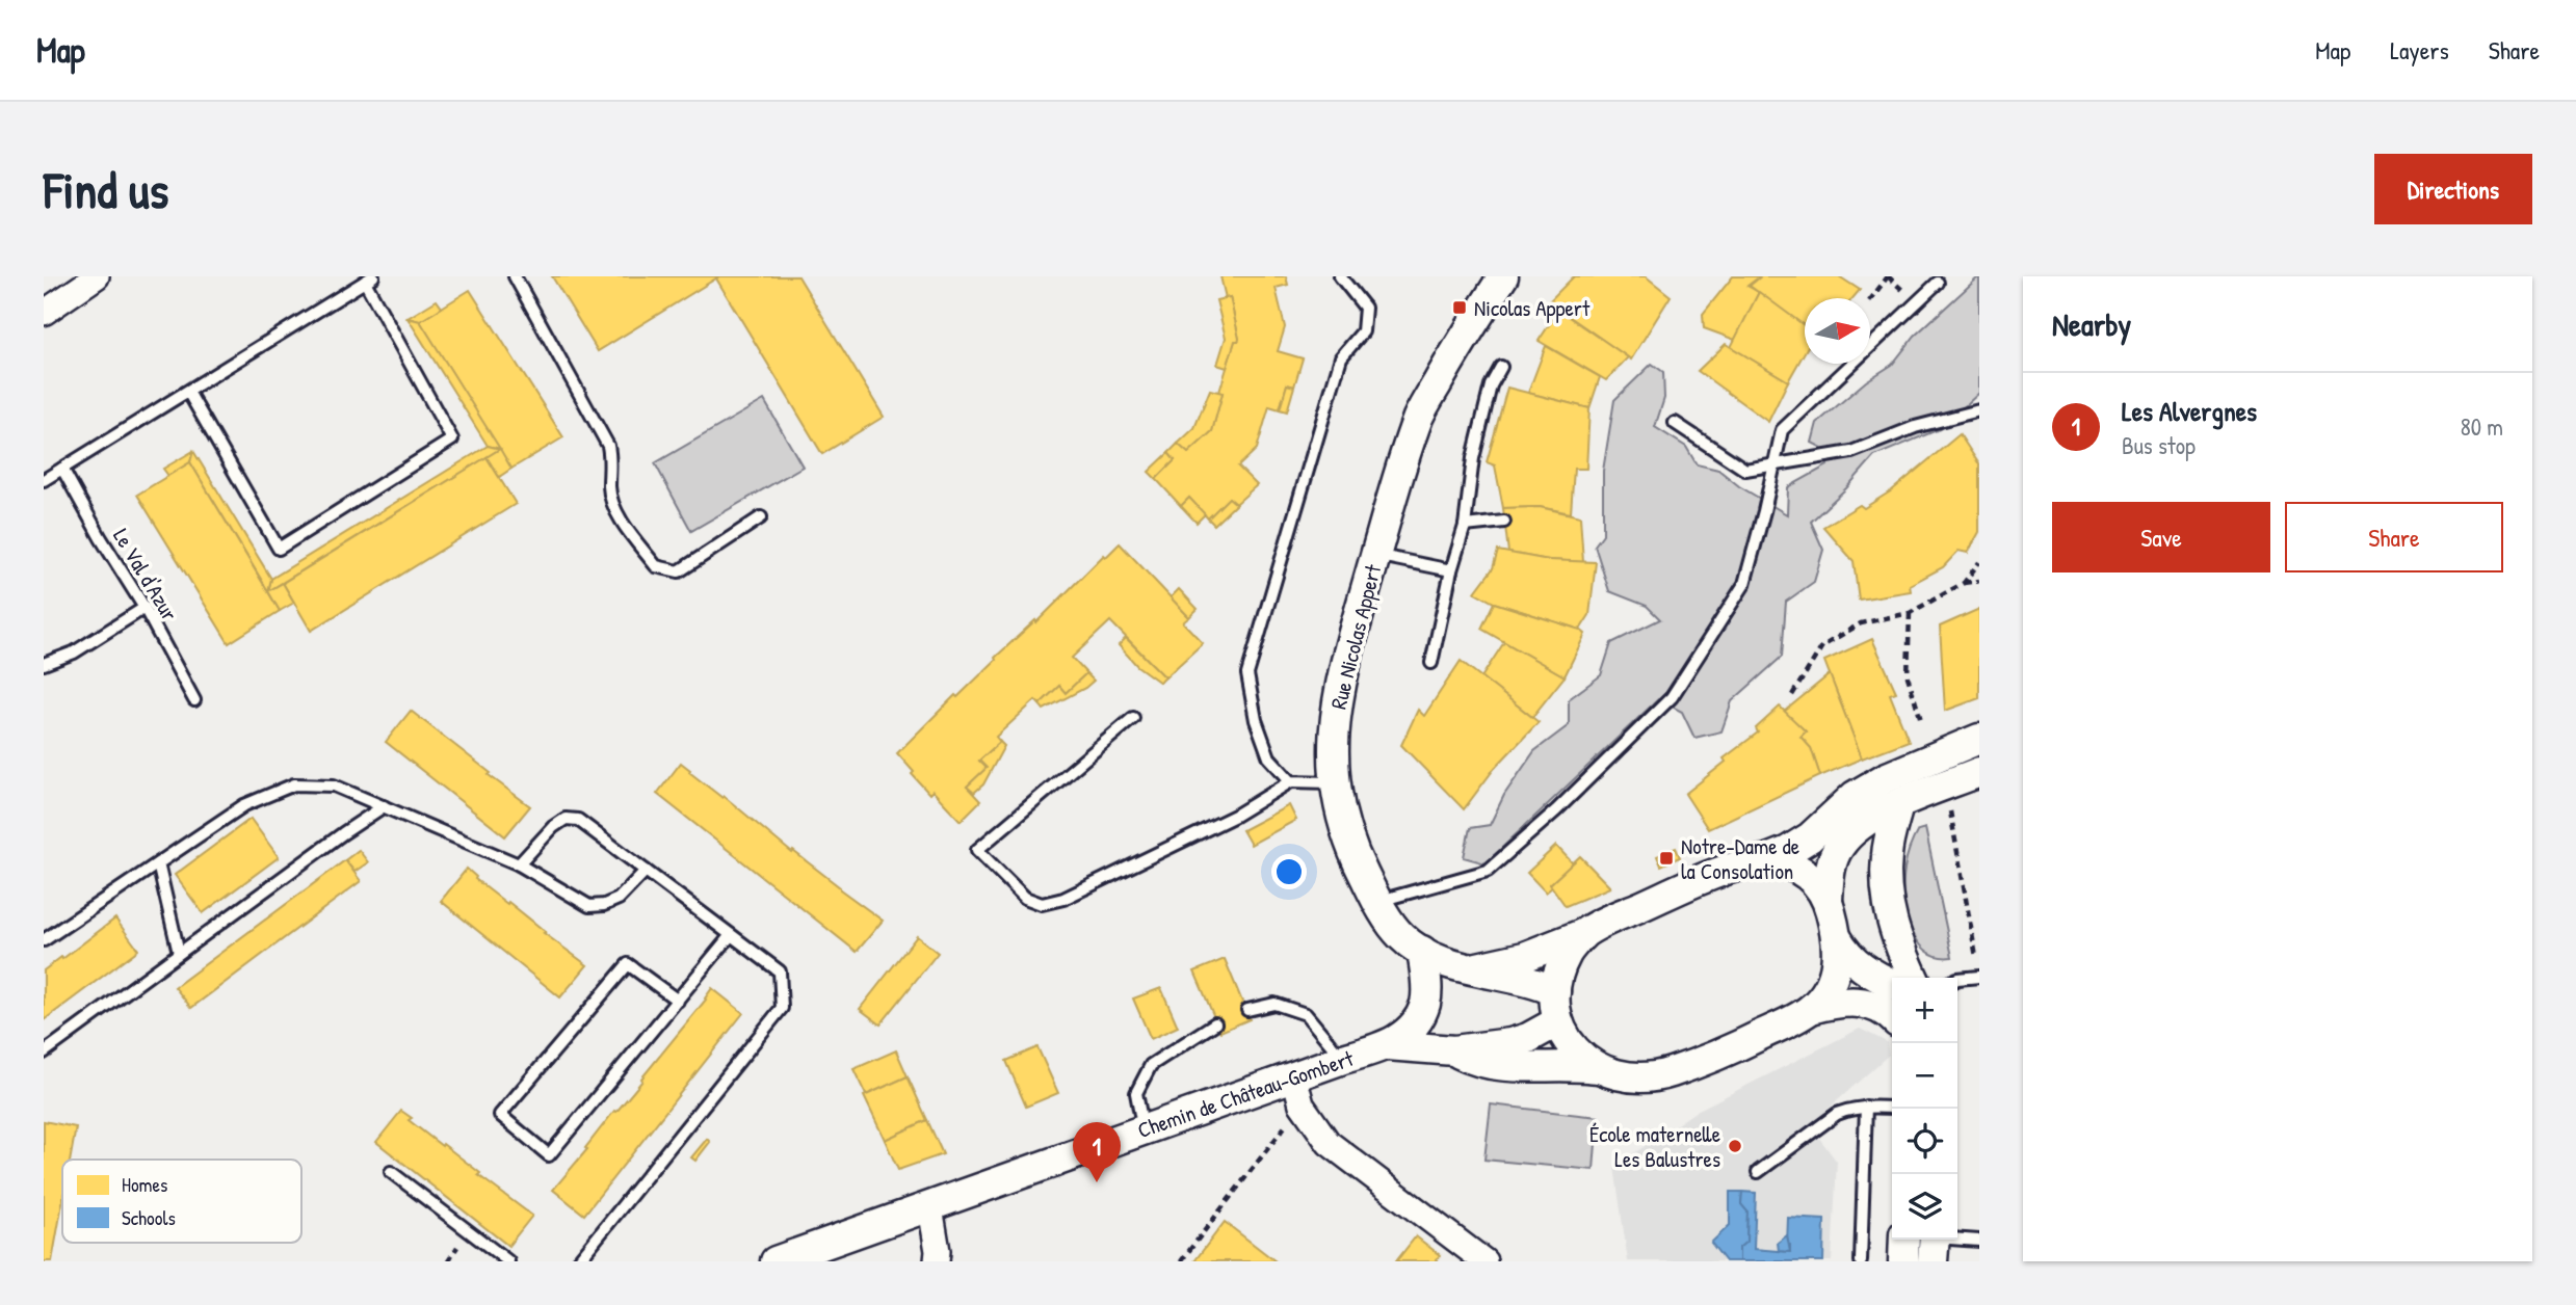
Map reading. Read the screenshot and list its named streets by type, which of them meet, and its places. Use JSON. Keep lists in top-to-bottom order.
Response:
{
  "streets": {
    "street": ["Rue Nicolas Appert", "Chemin de Château-Gombert"],
    "lane": ["Le Val d'Azur"]
  },
  "crossings": [
    ["Rue Nicolas Appert", "Chemin de Château-Gombert"]
  ],
  "places": {
    "transit": ["Nicolas Appert", "Notre-Dame de la Consolation"],
    "other": ["École maternelle Les Balustres"]
  },
  "legend": ["Homes", "Schools"],
  "north": "right",
  "page": {
    "header": "Map",
    "nav": ["Map", "Layers", "Share"],
    "buttons": [
      "Directions",
      ["Save", "Share"]
    ],
    "title": "Find us",
    "heading": "Nearby",
    "list": [
      {
        "mark": "1",
        "name": "Les Alvergnes",
        "note": "Bus stop",
        "value": "80 m"
      }
    ],
    "map_buttons": ["+", "−"],
    "pins": "1"
  }
}
